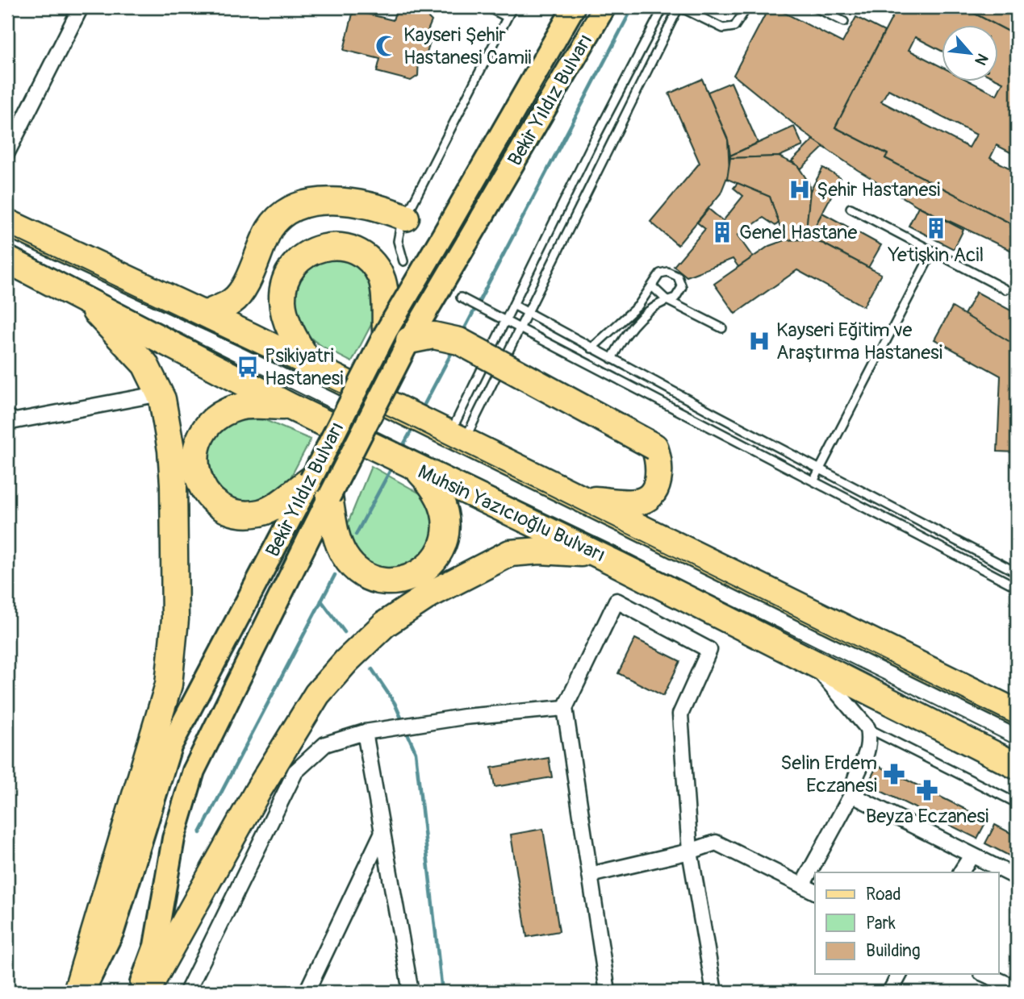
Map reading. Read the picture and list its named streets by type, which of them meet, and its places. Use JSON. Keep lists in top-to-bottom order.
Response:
{
  "streets": {
    "highway": ["Muhsin Yazıcıoğlu Bulvarı"],
    "main road": ["Bekir Yıldız Bulvarı"]
  },
  "places": {
    "mosque": ["Kayseri Şehir Hastanesi Camii"],
    "hospital": ["Şehir Hastanesi", "Kayseri Eğitim ve Araştırma Hastanesi"],
    "building": ["Yetişkin Acil", "Genel Hastane"],
    "bus stop": ["Psikiyatri Hastanesi"],
    "pharmacy": ["Selin Erdem Eczanesi", "Beyza Eczanesi"]
  },
  "legend": ["Road", "Park", "Building"],
  "north": "bottom right"
}
